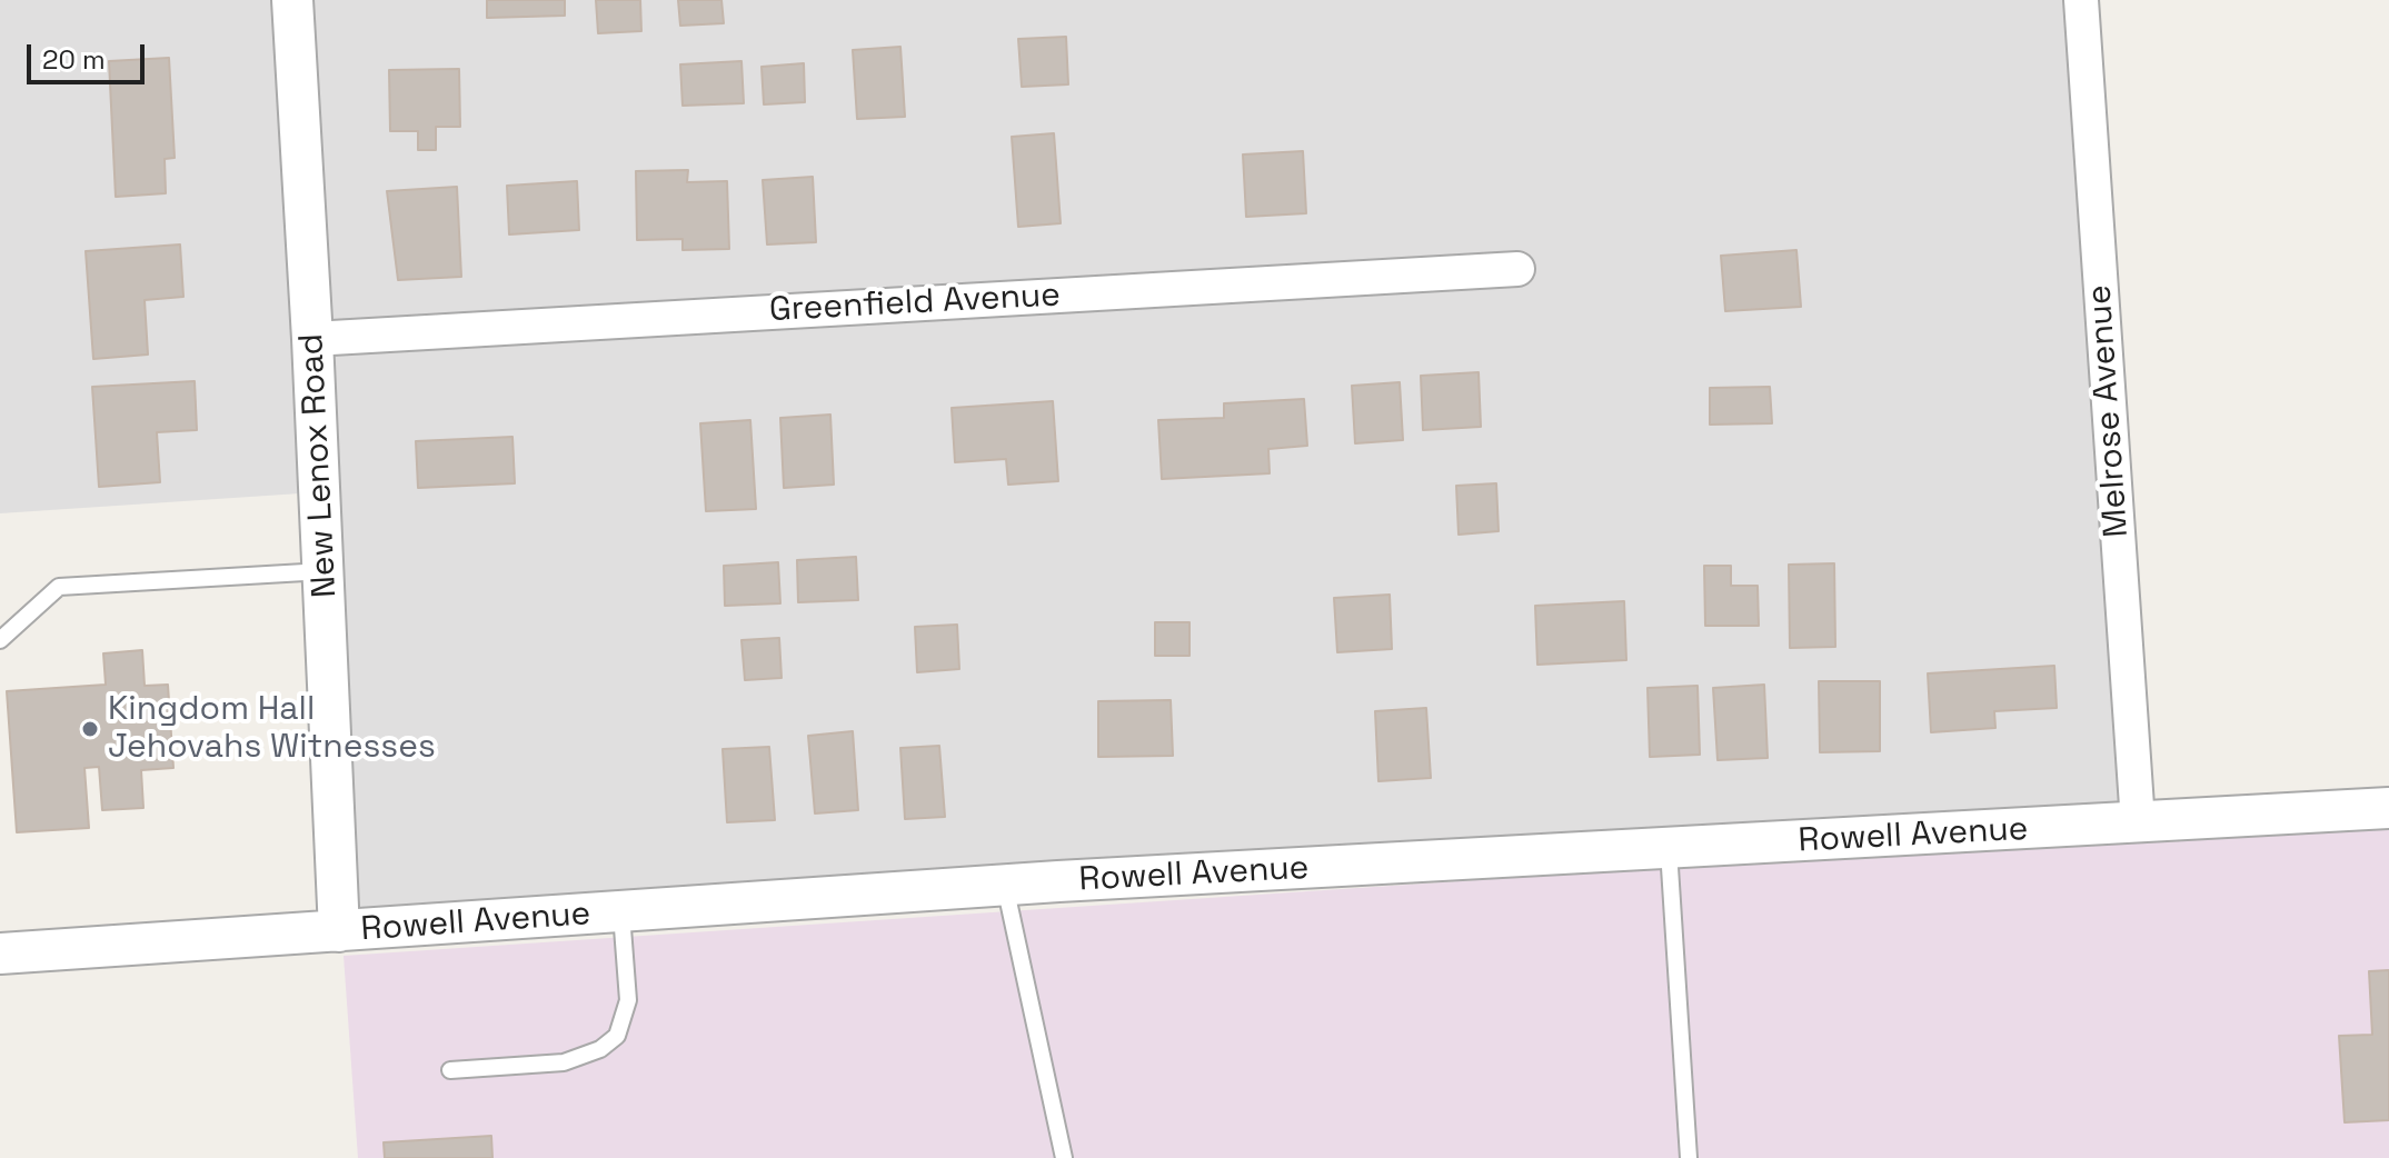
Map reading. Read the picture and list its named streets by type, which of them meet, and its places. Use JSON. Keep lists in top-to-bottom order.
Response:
{
  "streets": {
    "street": [
      "Greenfield Avenue",
      "Melrose Avenue",
      "New Lenox Road",
      "Rowell Avenue"
    ]
  },
  "crossings": [
    ["Greenfield Avenue", "New Lenox Road"],
    ["Melrose Avenue", "Rowell Avenue"],
    ["New Lenox Road", "Rowell Avenue"]
  ],
  "places": ["Kingdom Hall Jehovahs Witnesses"],
  "scale_bar": "20 m"
}
